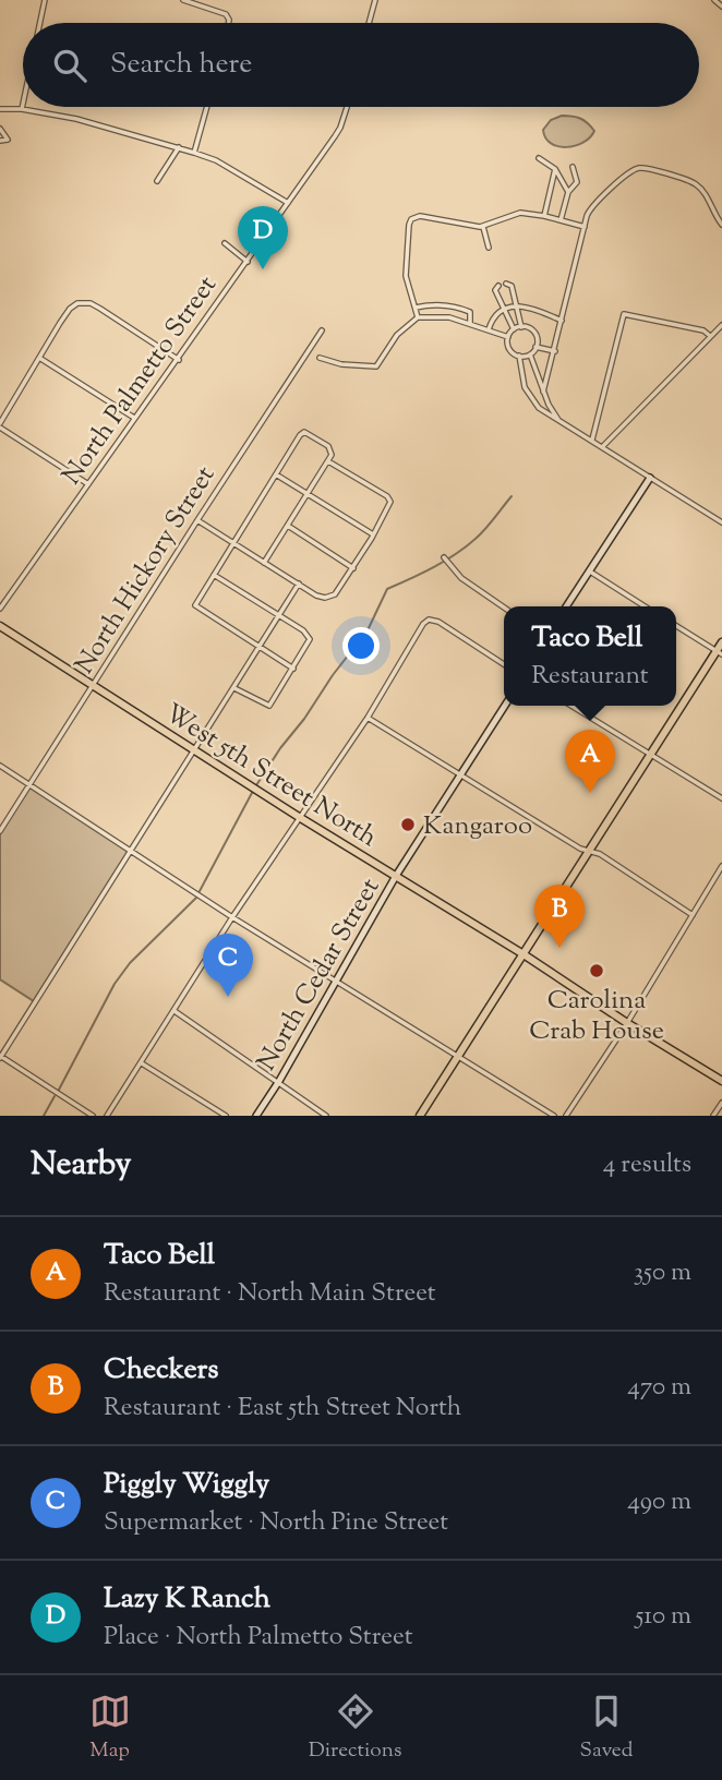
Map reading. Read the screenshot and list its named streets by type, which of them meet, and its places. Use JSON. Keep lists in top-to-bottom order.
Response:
{
  "streets": {
    "main road": ["West 5th Street North"],
    "street": ["North Palmetto Street", "North Hickory Street", "North Cedar Street"]
  },
  "crossings": [
    ["North Hickory Street", "West 5th Street North"],
    ["West 5th Street North", "North Cedar Street"]
  ],
  "places": ["Kangaroo", "Carolina Crab House"],
  "page": {
    "search": "Search here",
    "pins": [
      "D",
      "A",
      "B",
      "C"
    ],
    "popup": ["Taco Bell", "Restaurant"],
    "heading": ["Nearby", "4 results"],
    "list": [
      {
        "mark": "A",
        "name": "Taco Bell",
        "note": "Restaurant · North Main Street",
        "value": "350 m"
      },
      {
        "mark": "B",
        "name": "Checkers",
        "note": "Restaurant · East 5th Street North",
        "value": "470 m"
      },
      {
        "mark": "C",
        "name": "Piggly Wiggly",
        "note": "Supermarket · North Pine Street",
        "value": "490 m"
      },
      {
        "mark": "D",
        "name": "Lazy K Ranch",
        "note": "Place · North Palmetto Street",
        "value": "510 m"
      }
    ],
    "nav": ["Map", "Directions", "Saved"]
  }
}
